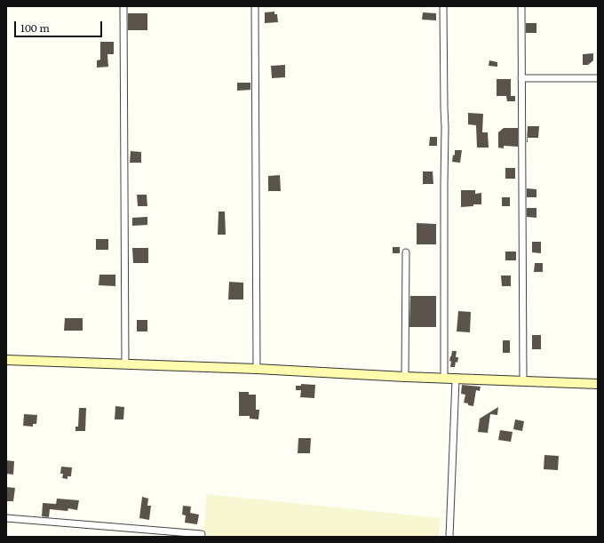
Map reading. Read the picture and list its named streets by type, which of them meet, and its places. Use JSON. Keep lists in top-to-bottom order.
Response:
{
  "scale_bar": "100 m"
}
